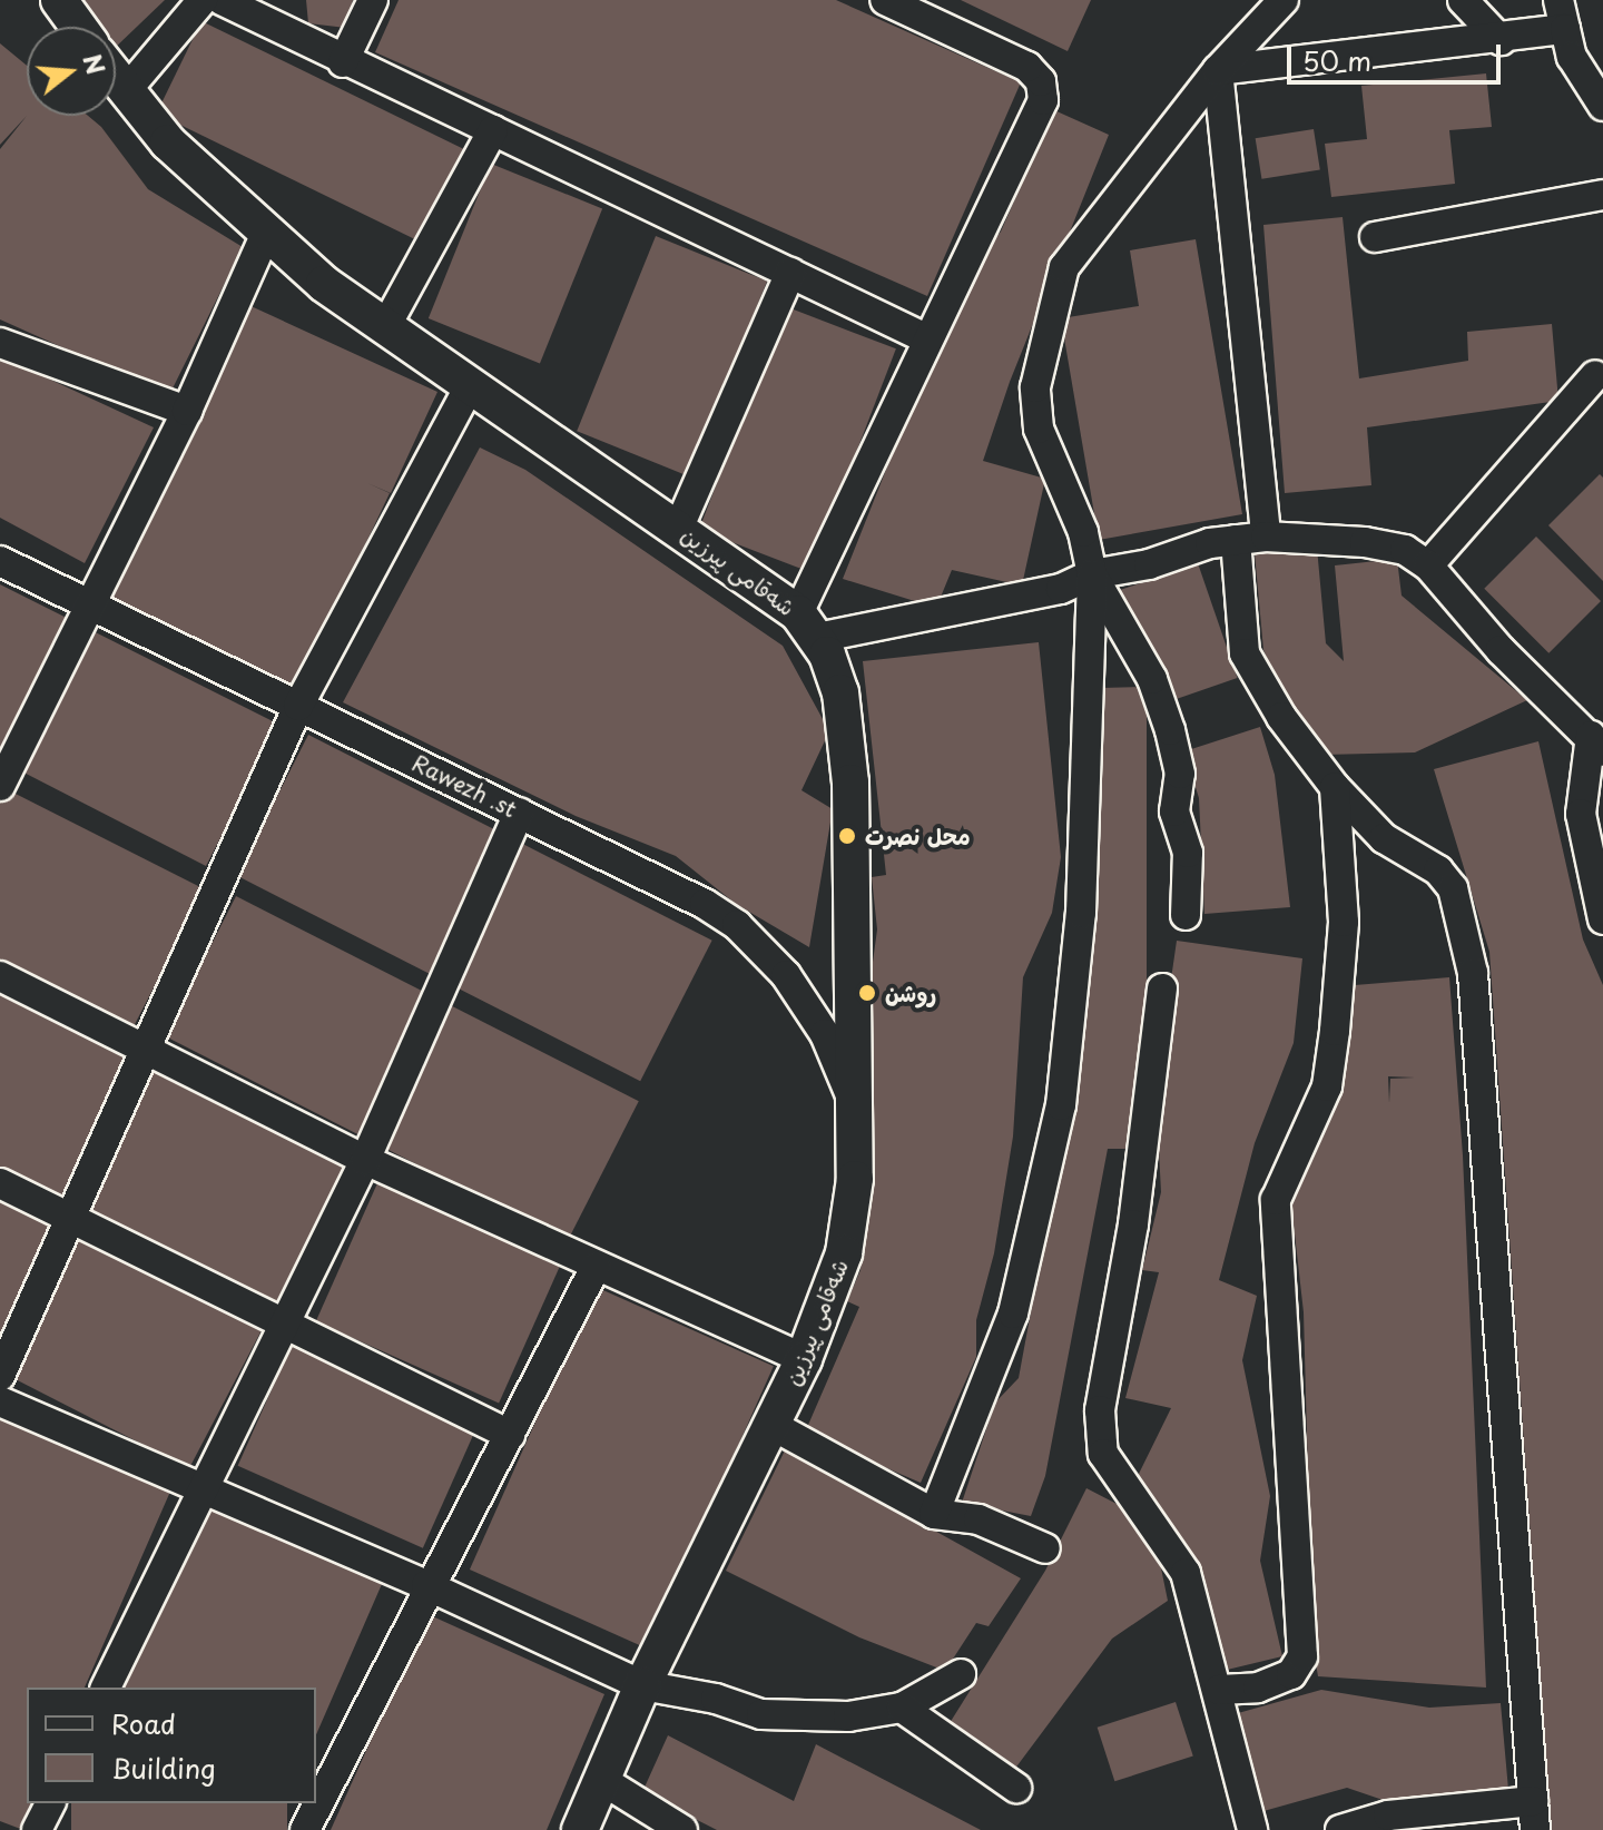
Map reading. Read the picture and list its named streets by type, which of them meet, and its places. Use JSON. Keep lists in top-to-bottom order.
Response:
{
  "streets": {
    "street": ["شەقامی پیرزین", "Rawezh .st"]
  },
  "crossings": [
    ["شەقامی پیرزین", "Rawezh .st"]
  ],
  "places": ["محل نصرت", "روشن"],
  "legend": ["Road", "Building"],
  "scale_bar": "50 m",
  "north": "right"
}
